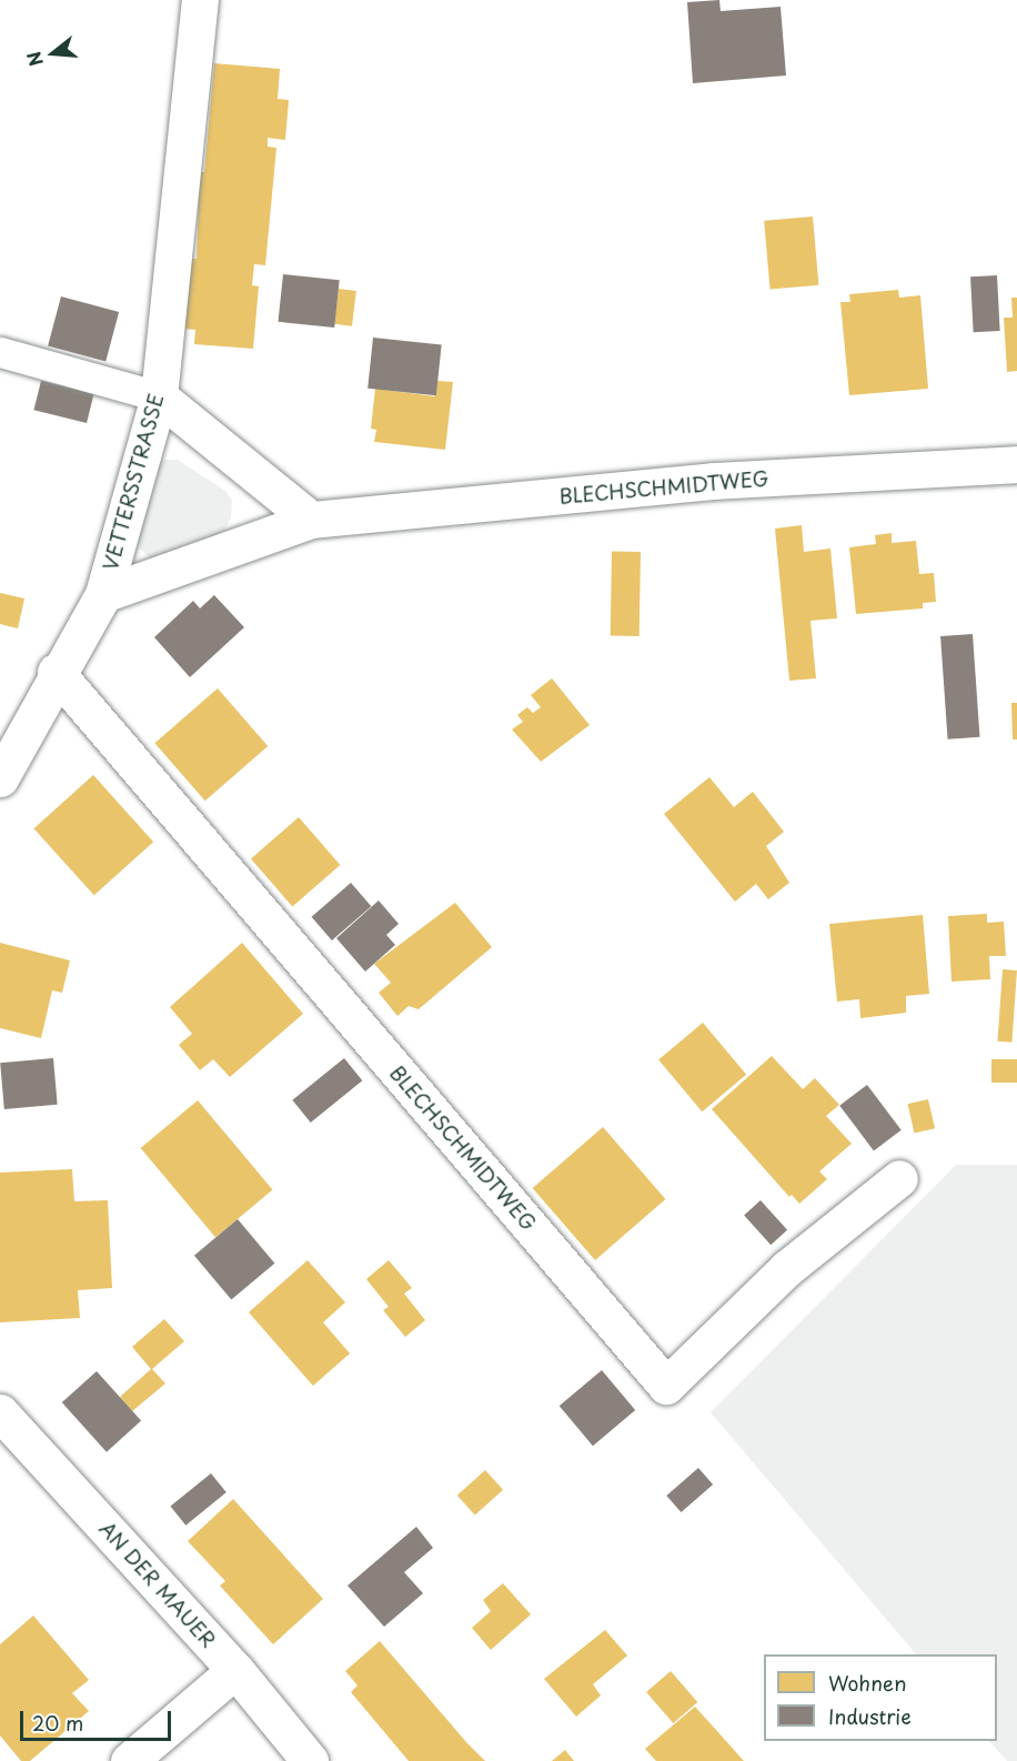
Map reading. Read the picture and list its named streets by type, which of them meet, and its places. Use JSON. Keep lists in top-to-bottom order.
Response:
{
  "streets": {
    "street": ["VETTERSSTRASSE", "BLECHSCHMIDTWEG", "AN DER MAUER"]
  },
  "crossings": [
    ["VETTERSSTRASSE", "BLECHSCHMIDTWEG"]
  ],
  "legend": ["Wohnen", "Industrie"],
  "scale_bar": "20 m",
  "north": "left"
}
